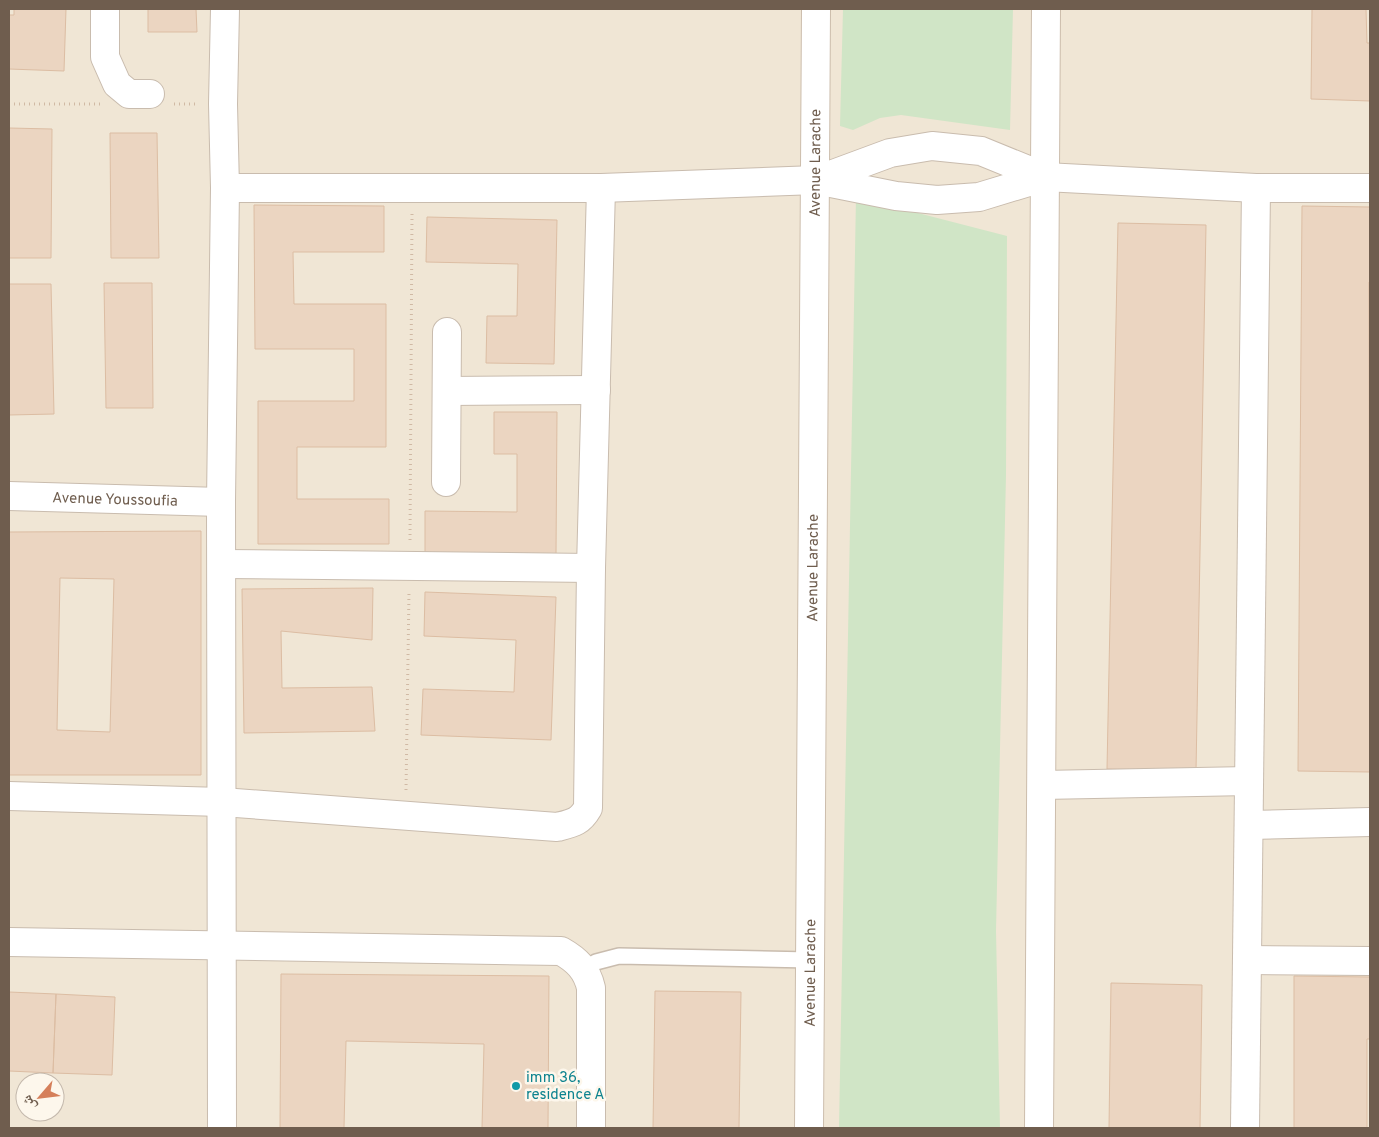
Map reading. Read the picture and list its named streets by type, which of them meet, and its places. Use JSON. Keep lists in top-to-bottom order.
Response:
{
  "streets": {
    "street": ["Avenue Larache", "Avenue Youssoufia"]
  },
  "places": ["imm 36, residence A"],
  "north": "bottom left"
}
